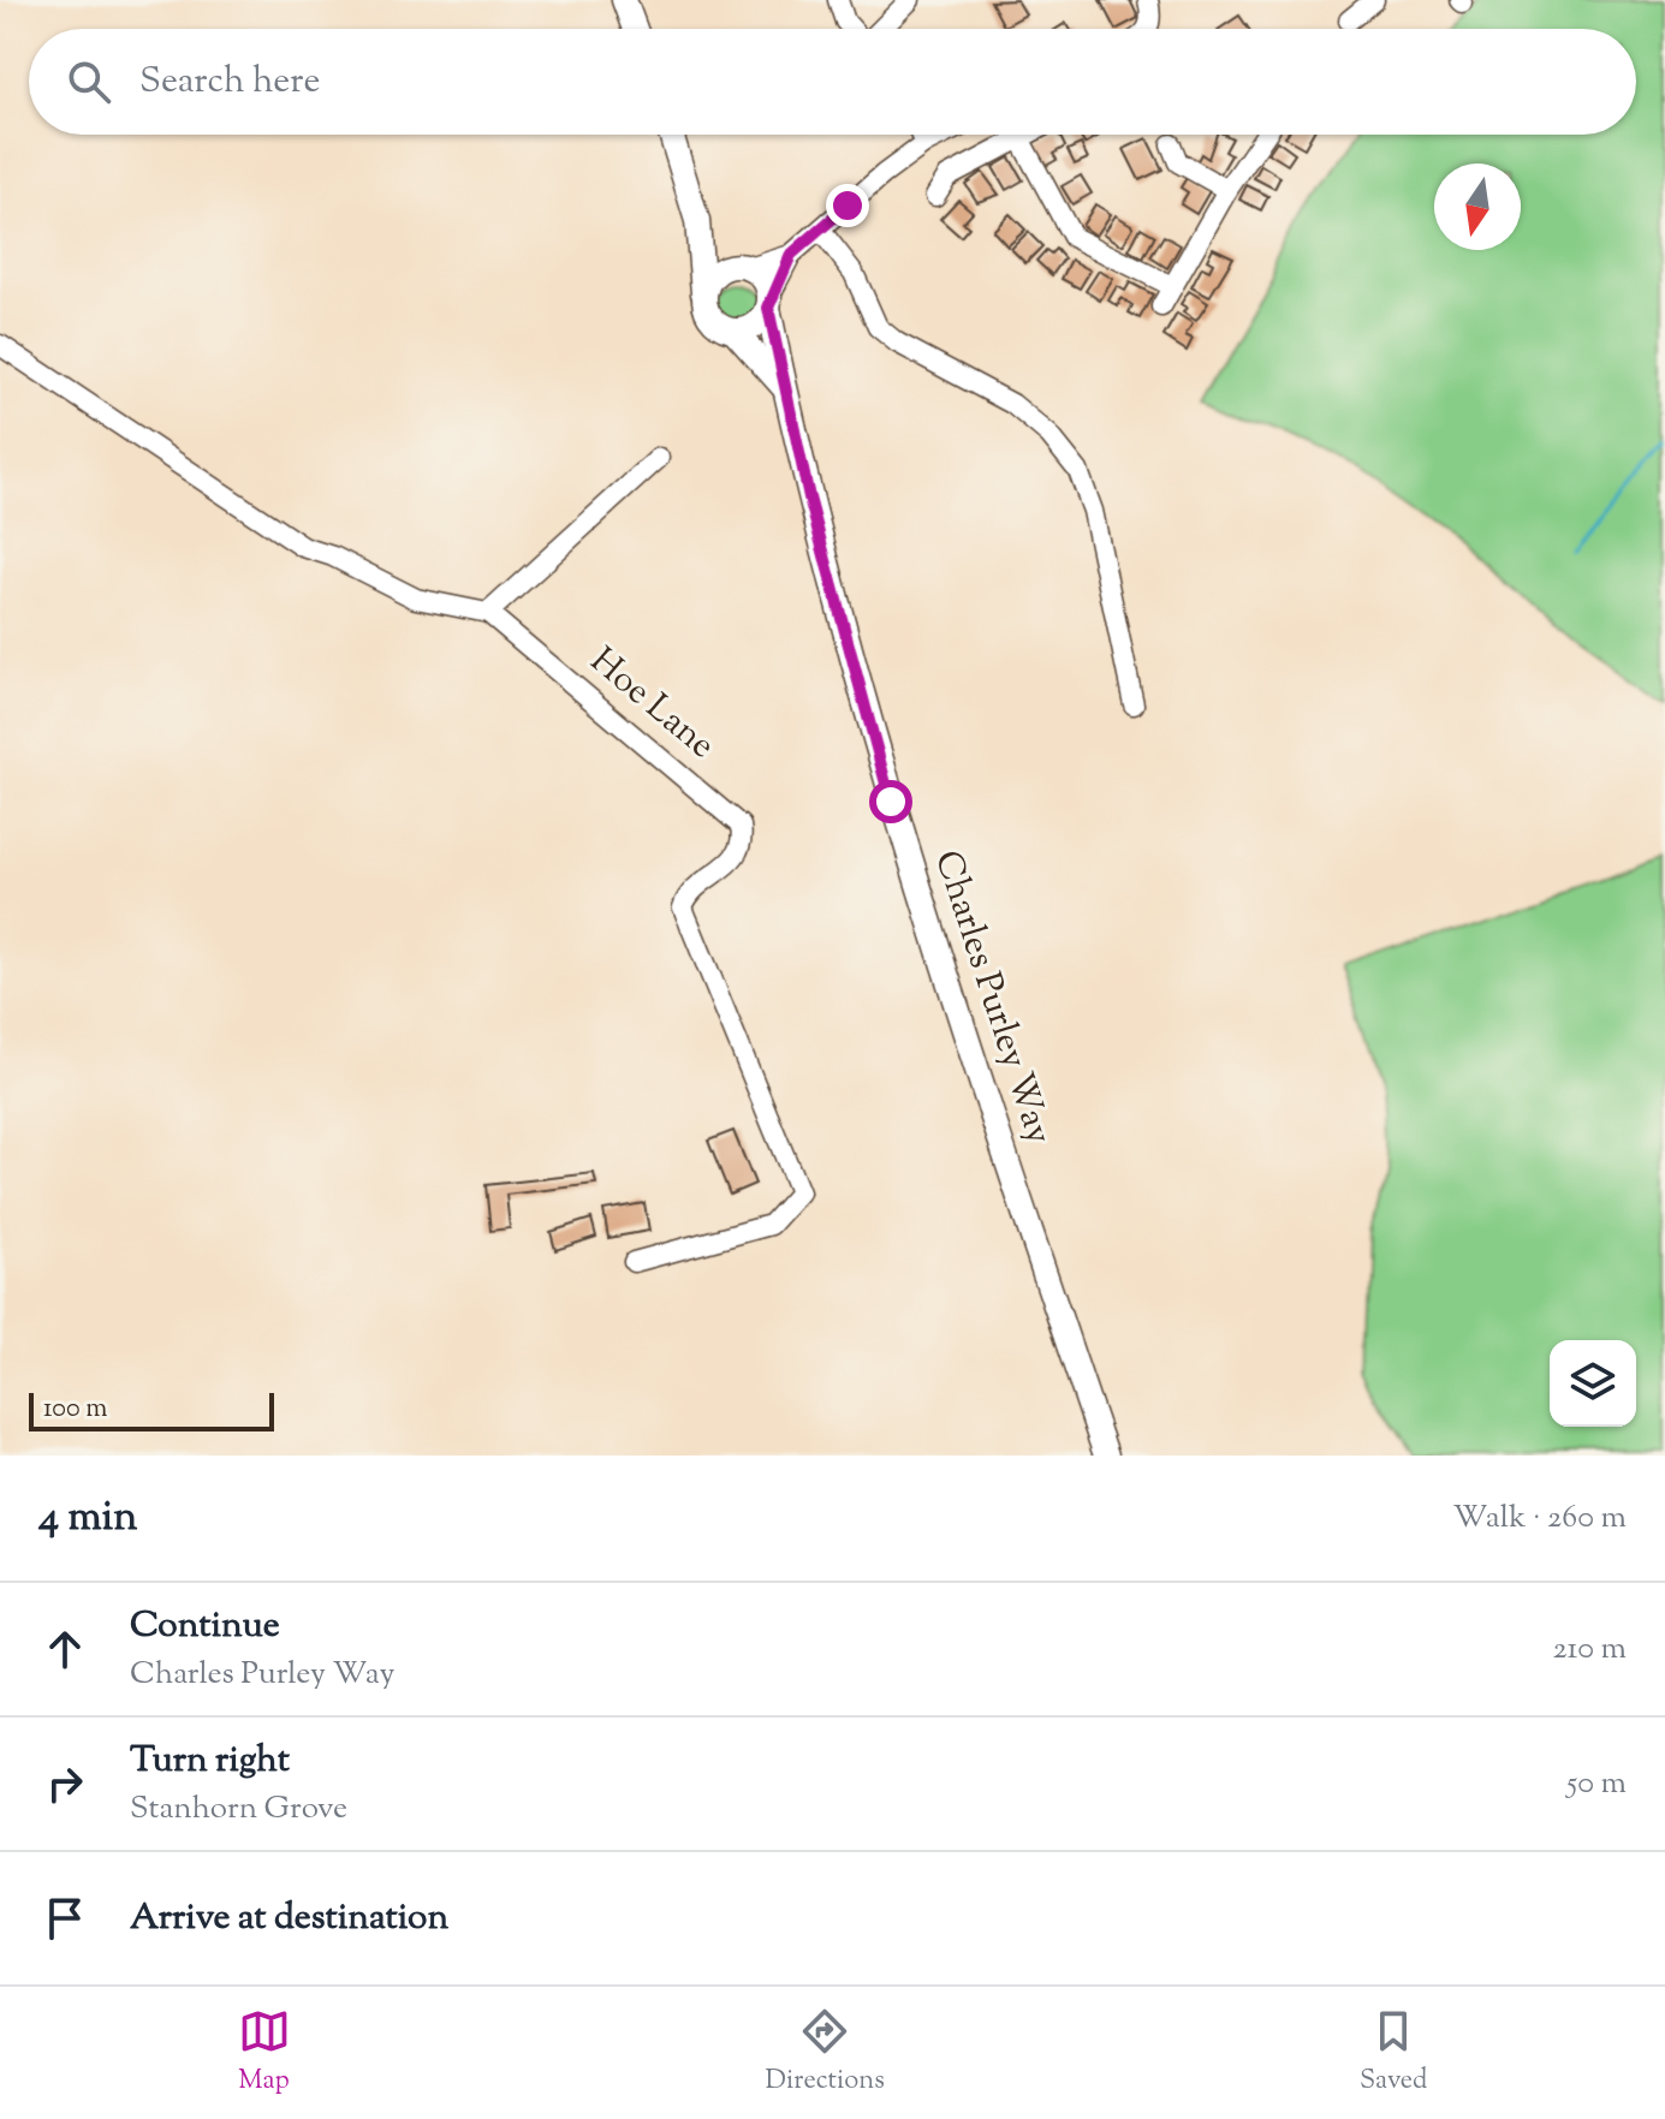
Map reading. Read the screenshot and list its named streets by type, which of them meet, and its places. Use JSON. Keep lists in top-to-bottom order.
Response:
{
  "streets": {
    "main road": ["Charles Purley Way"],
    "street": ["Hoe Lane"]
  },
  "scale_bar": "100 m",
  "north": "bottom",
  "page": {
    "search": "Search here",
    "scale": "100 m",
    "heading": ["4 min", "Walk · 260 m"],
    "list": [
      ["Continue", "Charles Purley Way", "210 m"],
      ["Turn right", "Stanhorn Grove", "50 m"],
      "Arrive at destination"
    ],
    "nav": ["Map", "Directions", "Saved"]
  }
}
